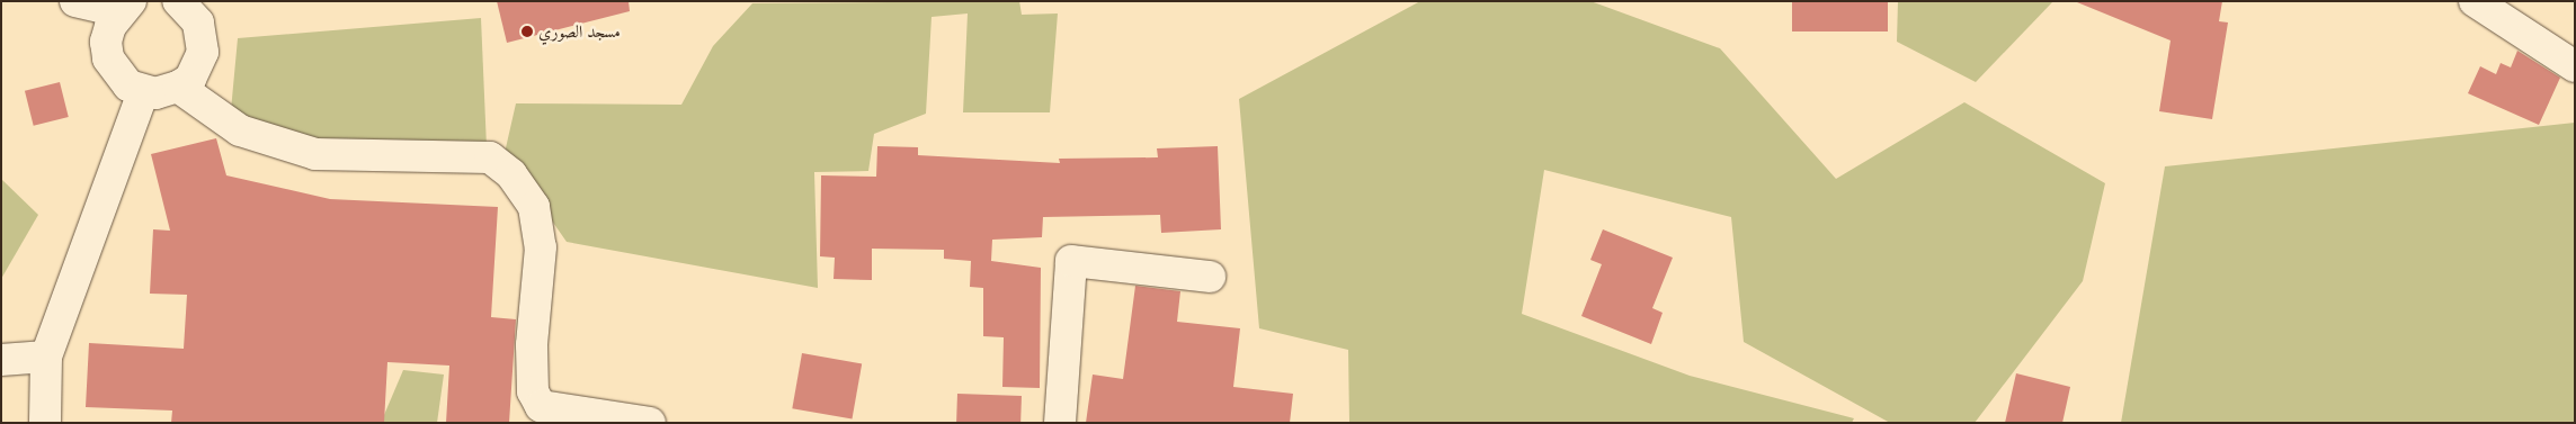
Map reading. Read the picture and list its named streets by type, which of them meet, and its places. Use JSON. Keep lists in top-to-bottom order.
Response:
{
  "places": ["مسجد الصوري"]
}
